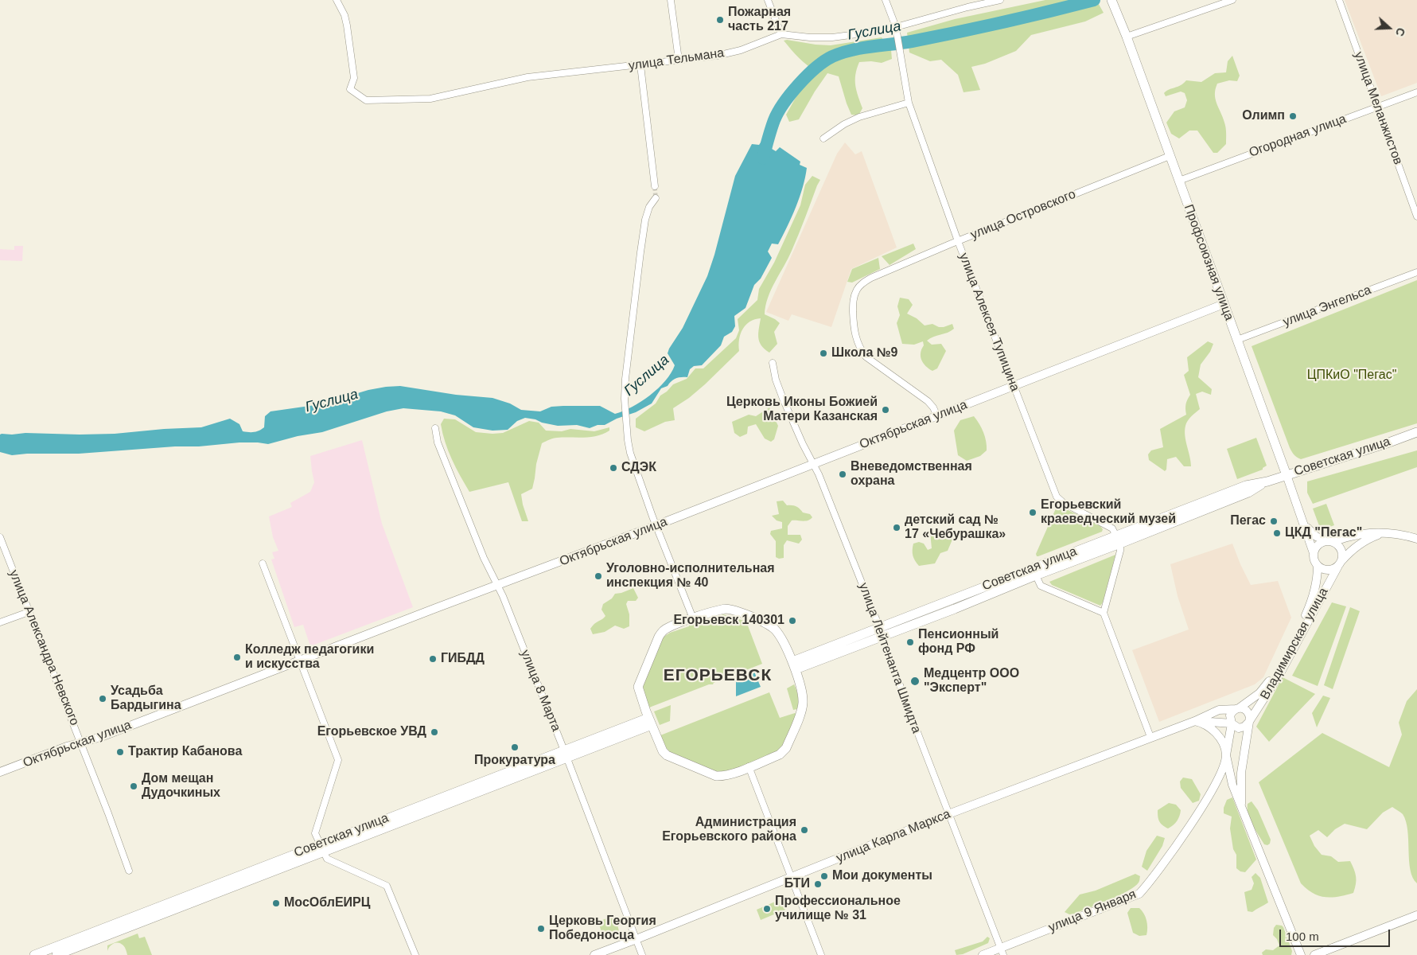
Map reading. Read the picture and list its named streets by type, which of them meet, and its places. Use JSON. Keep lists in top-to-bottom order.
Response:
{
  "streets": {
    "main road": ["Профсоюзная улица", "Советская улица"],
    "street": [
      "улица Тельмана",
      "улица Меланжистов",
      "Огородная улица",
      "улица Островского",
      "улица Энгельса",
      "улица Алексея Тупицина",
      "Октябрьская улица",
      "Владимирская улица",
      "улица Александра Невского",
      "улица Лейтенанта Шмидта",
      "улица 8 Марта",
      "улица Карла Маркса",
      "улица 9 Января"
    ]
  },
  "crossings": [
    ["улица Тельмана", "улица Алексея Тупицина"],
    ["улица Меланжистов", "Огородная улица"],
    ["Огородная улица", "Профсоюзная улица"],
    ["улица Островского", "Профсоюзная улица"],
    ["улица Островского", "улица Алексея Тупицина"],
    ["улица Островского", "Октябрьская улица"],
    ["Профсоюзная улица", "улица Энгельса"],
    ["Профсоюзная улица", "Октябрьская улица"],
    ["Профсоюзная улица", "Советская улица"],
    ["Профсоюзная улица", "Владимирская улица"],
    ["улица Алексея Тупицина", "Октябрьская улица"],
    ["улица Алексея Тупицина", "Советская улица"],
    ["Октябрьская улица", "улица Александра Невского"],
    ["Октябрьская улица", "улица Лейтенанта Шмидта"],
    ["Октябрьская улица", "улица 8 Марта"],
    ["Советская улица", "улица Лейтенанта Шмидта"],
    ["Советская улица", "улица 8 Марта"],
    ["Владимирская улица", "улица Карла Маркса"],
    ["улица Лейтенанта Шмидта", "улица Карла Маркса"],
    ["улица Лейтенанта Шмидта", "улица 9 Января"],
    ["улица 8 Марта", "улица Карла Маркса"]
  ],
  "districts": ["ЕГОРЬЕВСК"],
  "water": ["Гуслица"],
  "parks": ["ЦПКиО \"Пегас\""],
  "places": [
    "Пожарная часть 217",
    "Олимп",
    "Школа №9",
    "Церковь Иконы Божией Матери Казанская",
    "СДЭК",
    "Вневедомственная охрана",
    "Егорьевский краеведческий музей",
    "Пегас",
    "детский сад № 17 «Чебурашка»",
    "ЦКД \"Пегас\"",
    "Уголовно-исполнительная инспекция № 40",
    "Егорьевск 140301",
    "Пенсионный фонд РФ",
    "Колледж педагогики и искусства",
    "ГИБДД",
    "Медцентр ООО \"Эксперт\"",
    "Усадьба Бардыгина",
    "Егорьевское УВД",
    "Прокуратура",
    "Трактир Кабанова",
    "Дом мещан Дудочкиных",
    "Администрация Егорьевского района",
    "Мои документы",
    "БТИ",
    "MосОблЕИРЦ",
    "Профессиональное училище № 31",
    "Церковь Георгия Победоносца"
  ],
  "scale_bar": "100 m",
  "north": "right"
}
